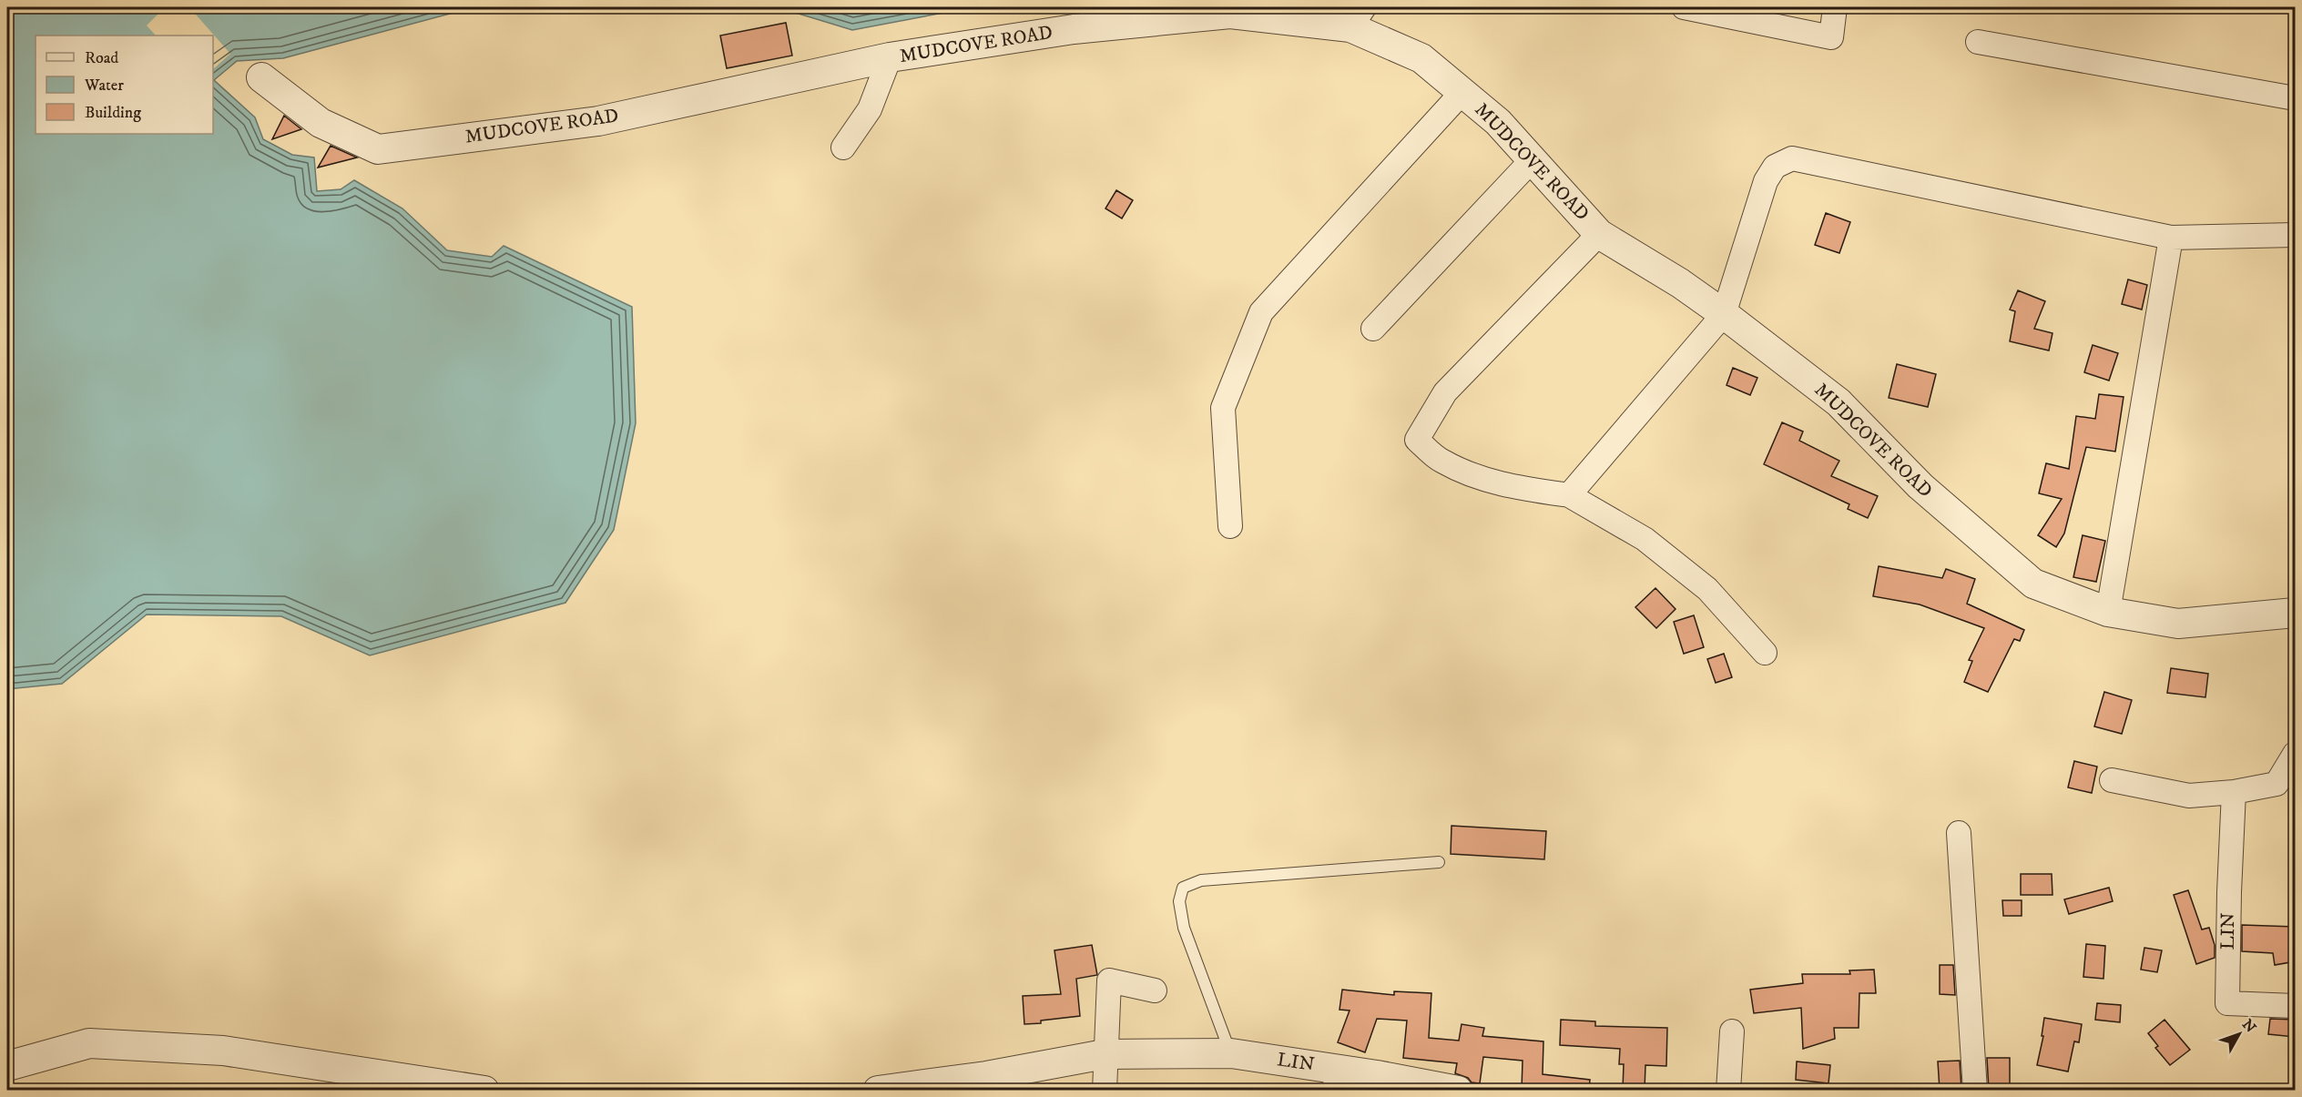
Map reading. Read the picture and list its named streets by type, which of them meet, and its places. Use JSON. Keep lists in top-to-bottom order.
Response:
{
  "streets": {
    "street": ["MUDCOVE ROAD", "LIN"]
  },
  "legend": ["Road", "Water", "Building"],
  "north": "top right"
}
